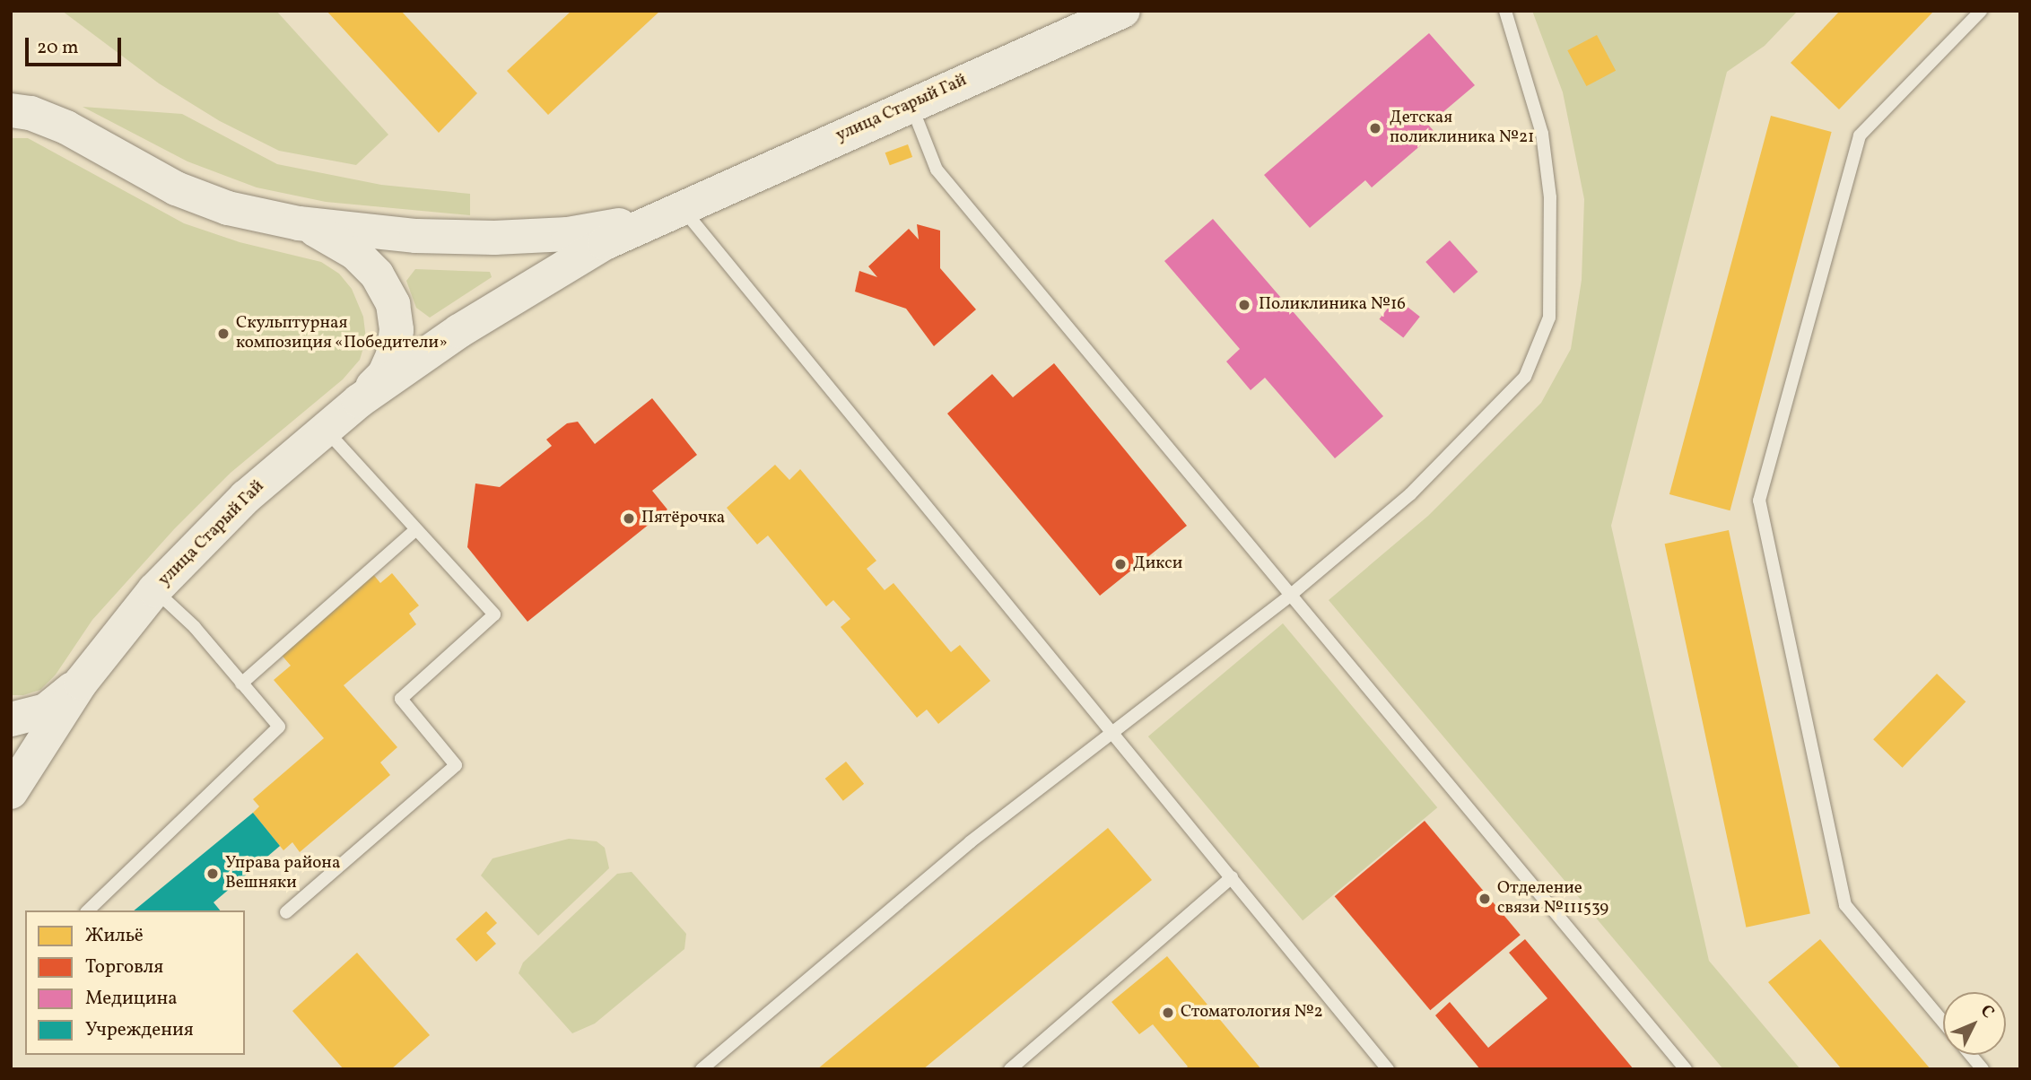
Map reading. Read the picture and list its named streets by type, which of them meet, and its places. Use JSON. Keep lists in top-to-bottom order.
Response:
{
  "streets": {
    "street": ["улица Старый Гай"]
  },
  "places": [
    "Детская поликлиника №21",
    "Поликлиника №16",
    "Скульптурная композиция «Победители»",
    "Пятёрочка",
    "Дикси",
    "Управа района Вешняки",
    "Отделение связи №111539",
    "Стоматология №2"
  ],
  "legend": [
    "Жильё",
    "Торговля",
    "Медицина",
    "Учреждения"
  ],
  "scale_bar": "20 m",
  "north": "top right"
}
